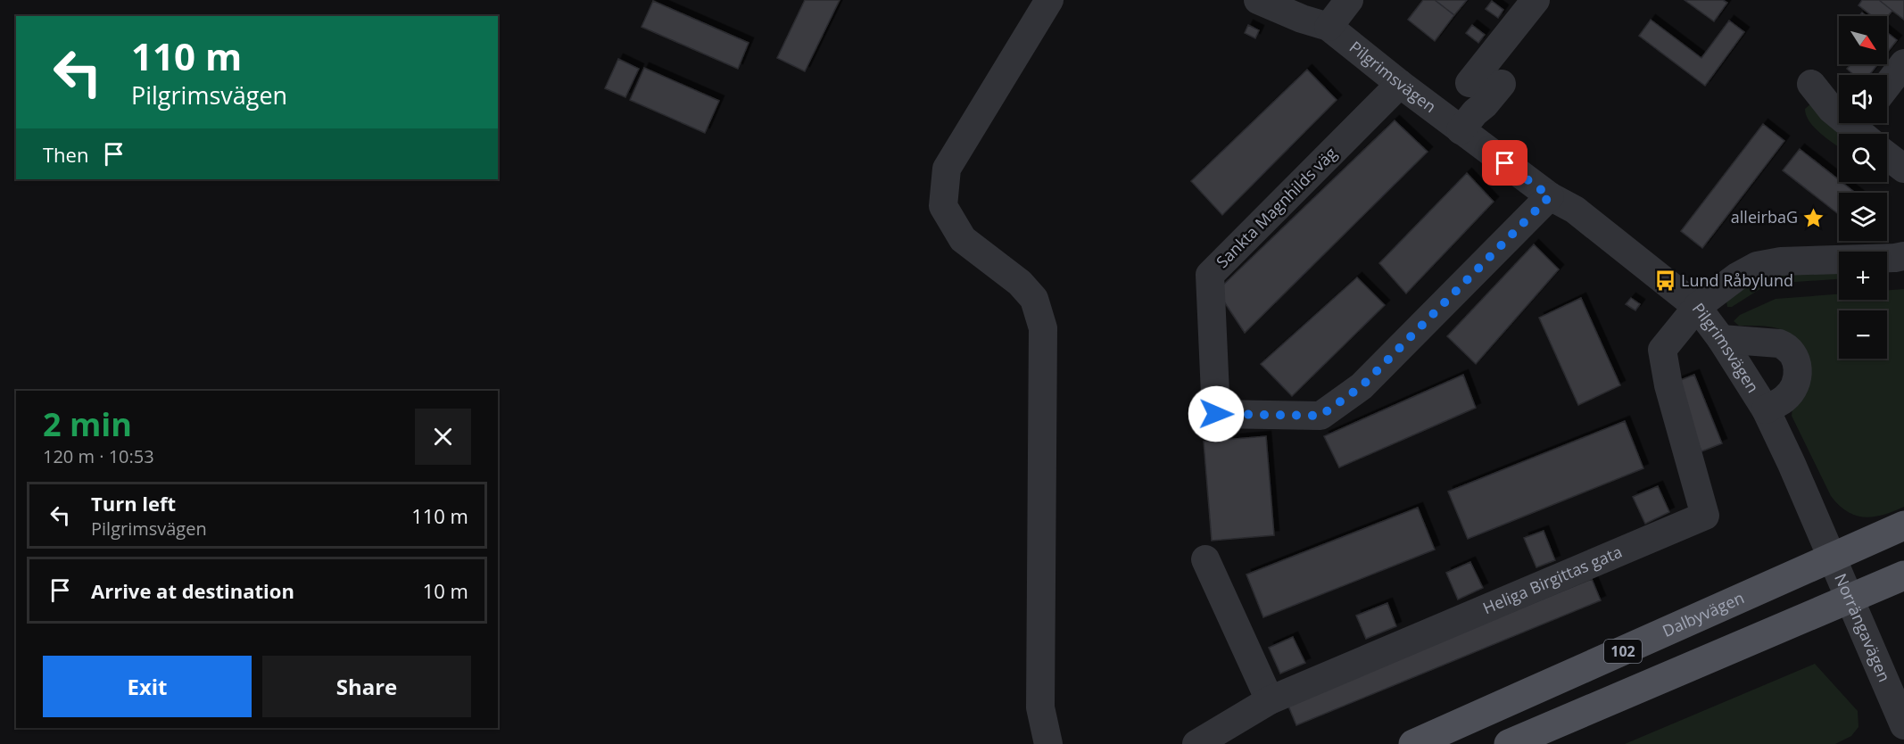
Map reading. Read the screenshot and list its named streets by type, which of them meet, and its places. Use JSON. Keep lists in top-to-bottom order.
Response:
{
  "streets": {
    "main road": ["Dalbyvägen", "102"],
    "street": [
      "Pilgrimsvägen",
      "Sankta Magnhilds väg",
      "Heliga Birgittas gata",
      "Norrängavägen"
    ]
  },
  "crossings": [
    ["Pilgrimsvägen", "Sankta Magnhilds väg"],
    ["Pilgrimsvägen", "Heliga Birgittas gata"],
    ["Pilgrimsvägen", "Dalbyvägen"],
    ["Pilgrimsvägen", "Norrängavägen"],
    ["Dalbyvägen", "Norrängavägen"],
    ["Norrängavägen", "102"]
  ],
  "places": {
    "place": ["alleirbaG"],
    "bus stop": ["Lund Råbylund"]
  },
  "north": "bottom right",
  "page": {
    "map_buttons": ["+", "−"],
    "turn": ["110 m", "Pilgrimsvägen"],
    "then": "Then",
    "heading": ["2 min", "120 m · 10:53"],
    "list": [
      {
        "name": "Turn left",
        "note": "Pilgrimsvägen",
        "value": "110 m"
      },
      {
        "name": "Arrive at destination",
        "value": "10 m"
      }
    ],
    "buttons": ["Exit", "Share"]
  }
}
